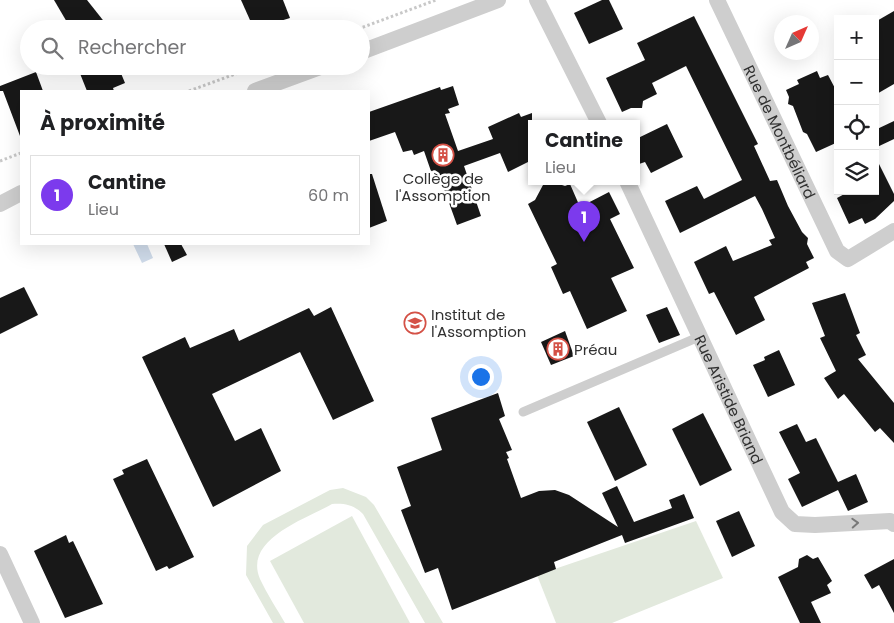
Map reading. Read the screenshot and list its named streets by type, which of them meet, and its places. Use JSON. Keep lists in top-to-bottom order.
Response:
{
  "streets": {
    "street": ["Rue de Montbéliard", "Rue Aristide Briand"]
  },
  "one_way": ["Rue Aristide Briand"],
  "places": {
    "building": ["Collège de l'Assomption", "Préau"],
    "school or university": ["Institut de l'Assomption"]
  },
  "north": "top right",
  "page": {
    "map_buttons": ["+", "−"],
    "search": "Rechercher",
    "heading": "À proximité",
    "popup": ["Cantine", "Lieu"],
    "list": [
      {
        "mark": "1",
        "name": "Cantine",
        "note": "Lieu",
        "value": "60 m"
      }
    ],
    "pins": "1"
  }
}
